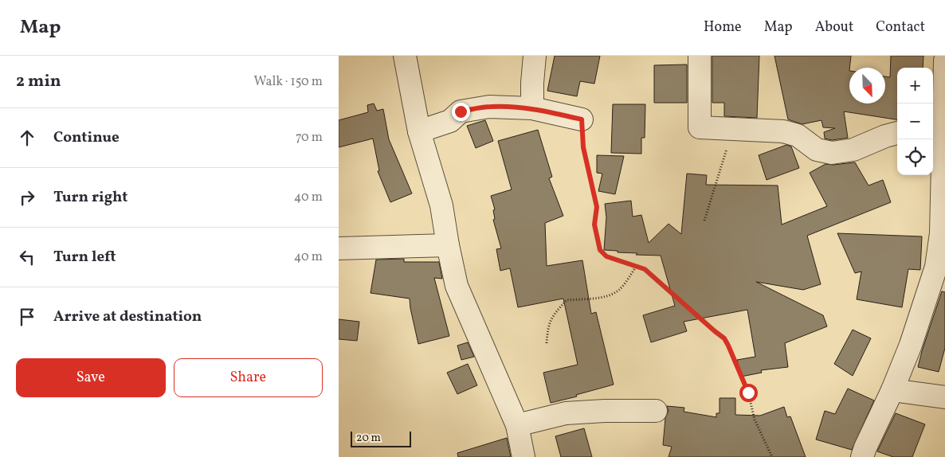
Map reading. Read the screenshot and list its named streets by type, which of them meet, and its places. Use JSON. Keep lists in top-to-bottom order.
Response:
{
  "scale_bar": "20 m",
  "north": "bottom right",
  "page": {
    "header": "Map",
    "nav": [
      "Home",
      "Map",
      "About",
      "Contact"
    ],
    "heading": ["2 min", "Walk · 150 m"],
    "map_buttons": ["+", "−"],
    "list": [
      ["Continue", "70 m"],
      ["Turn right", "40 m"],
      ["Turn left", "40 m"],
      "Arrive at destination"
    ],
    "buttons": ["Save", "Share"],
    "scale": "20 m"
  }
}
